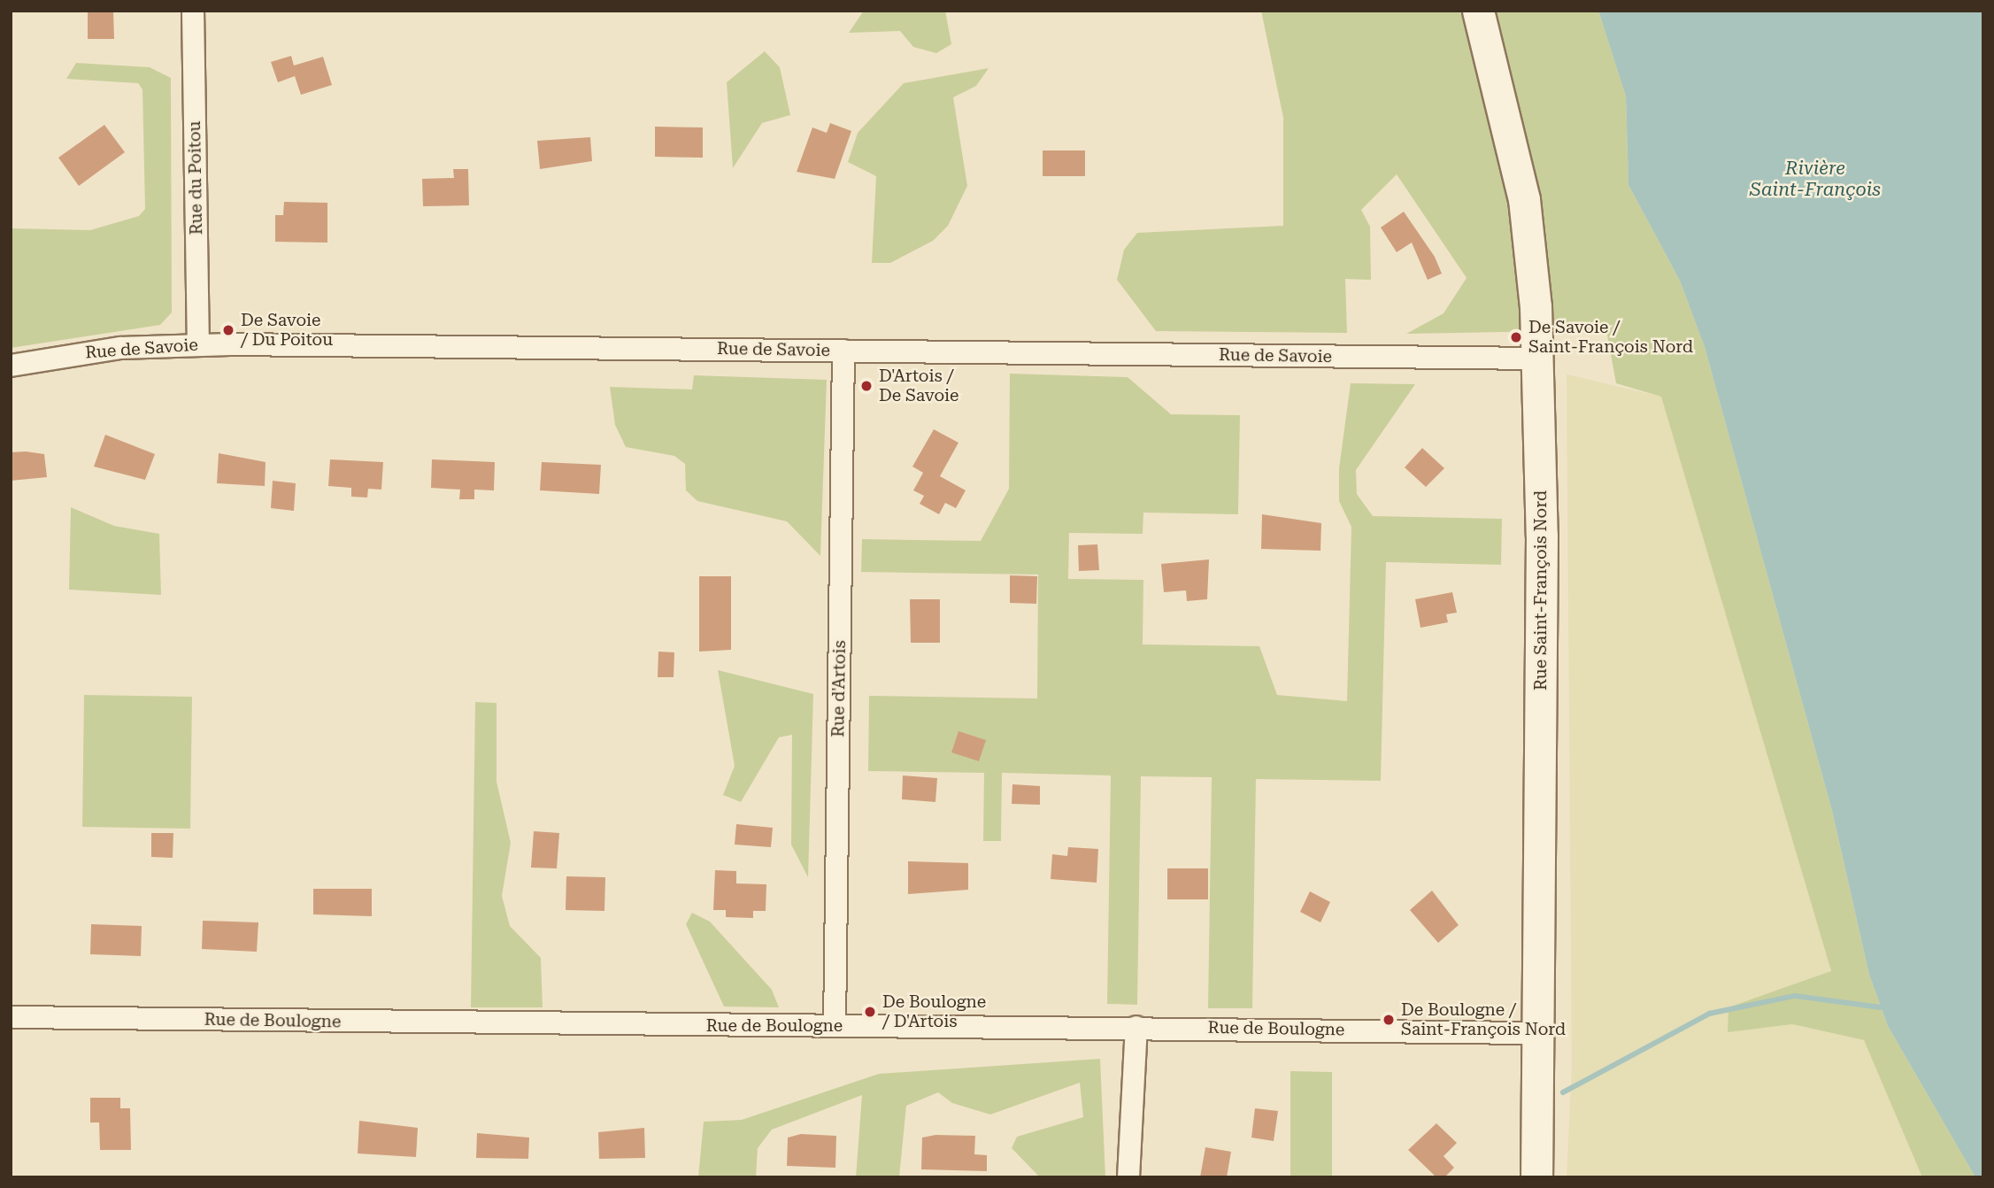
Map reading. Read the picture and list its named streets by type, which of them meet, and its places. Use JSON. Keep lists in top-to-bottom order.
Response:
{
  "streets": {
    "street": [
      "Rue du Poitou",
      "Rue de Savoie",
      "Rue Saint-François Nord",
      "Rue d'Artois",
      "Rue de Boulogne"
    ]
  },
  "crossings": [
    ["Rue du Poitou", "Rue de Savoie"],
    ["Rue de Savoie", "Rue Saint-François Nord"],
    ["Rue de Savoie", "Rue d'Artois"],
    ["Rue Saint-François Nord", "Rue de Boulogne"],
    ["Rue d'Artois", "Rue de Boulogne"]
  ],
  "water": ["Rivière Saint-François"],
  "places": [
    "De Savoie / Du Poitou",
    "De Savoie / Saint-François Nord",
    "D'Artois / De Savoie",
    "De Boulogne / D'Artois",
    "De Boulogne / Saint-François Nord"
  ]
}
